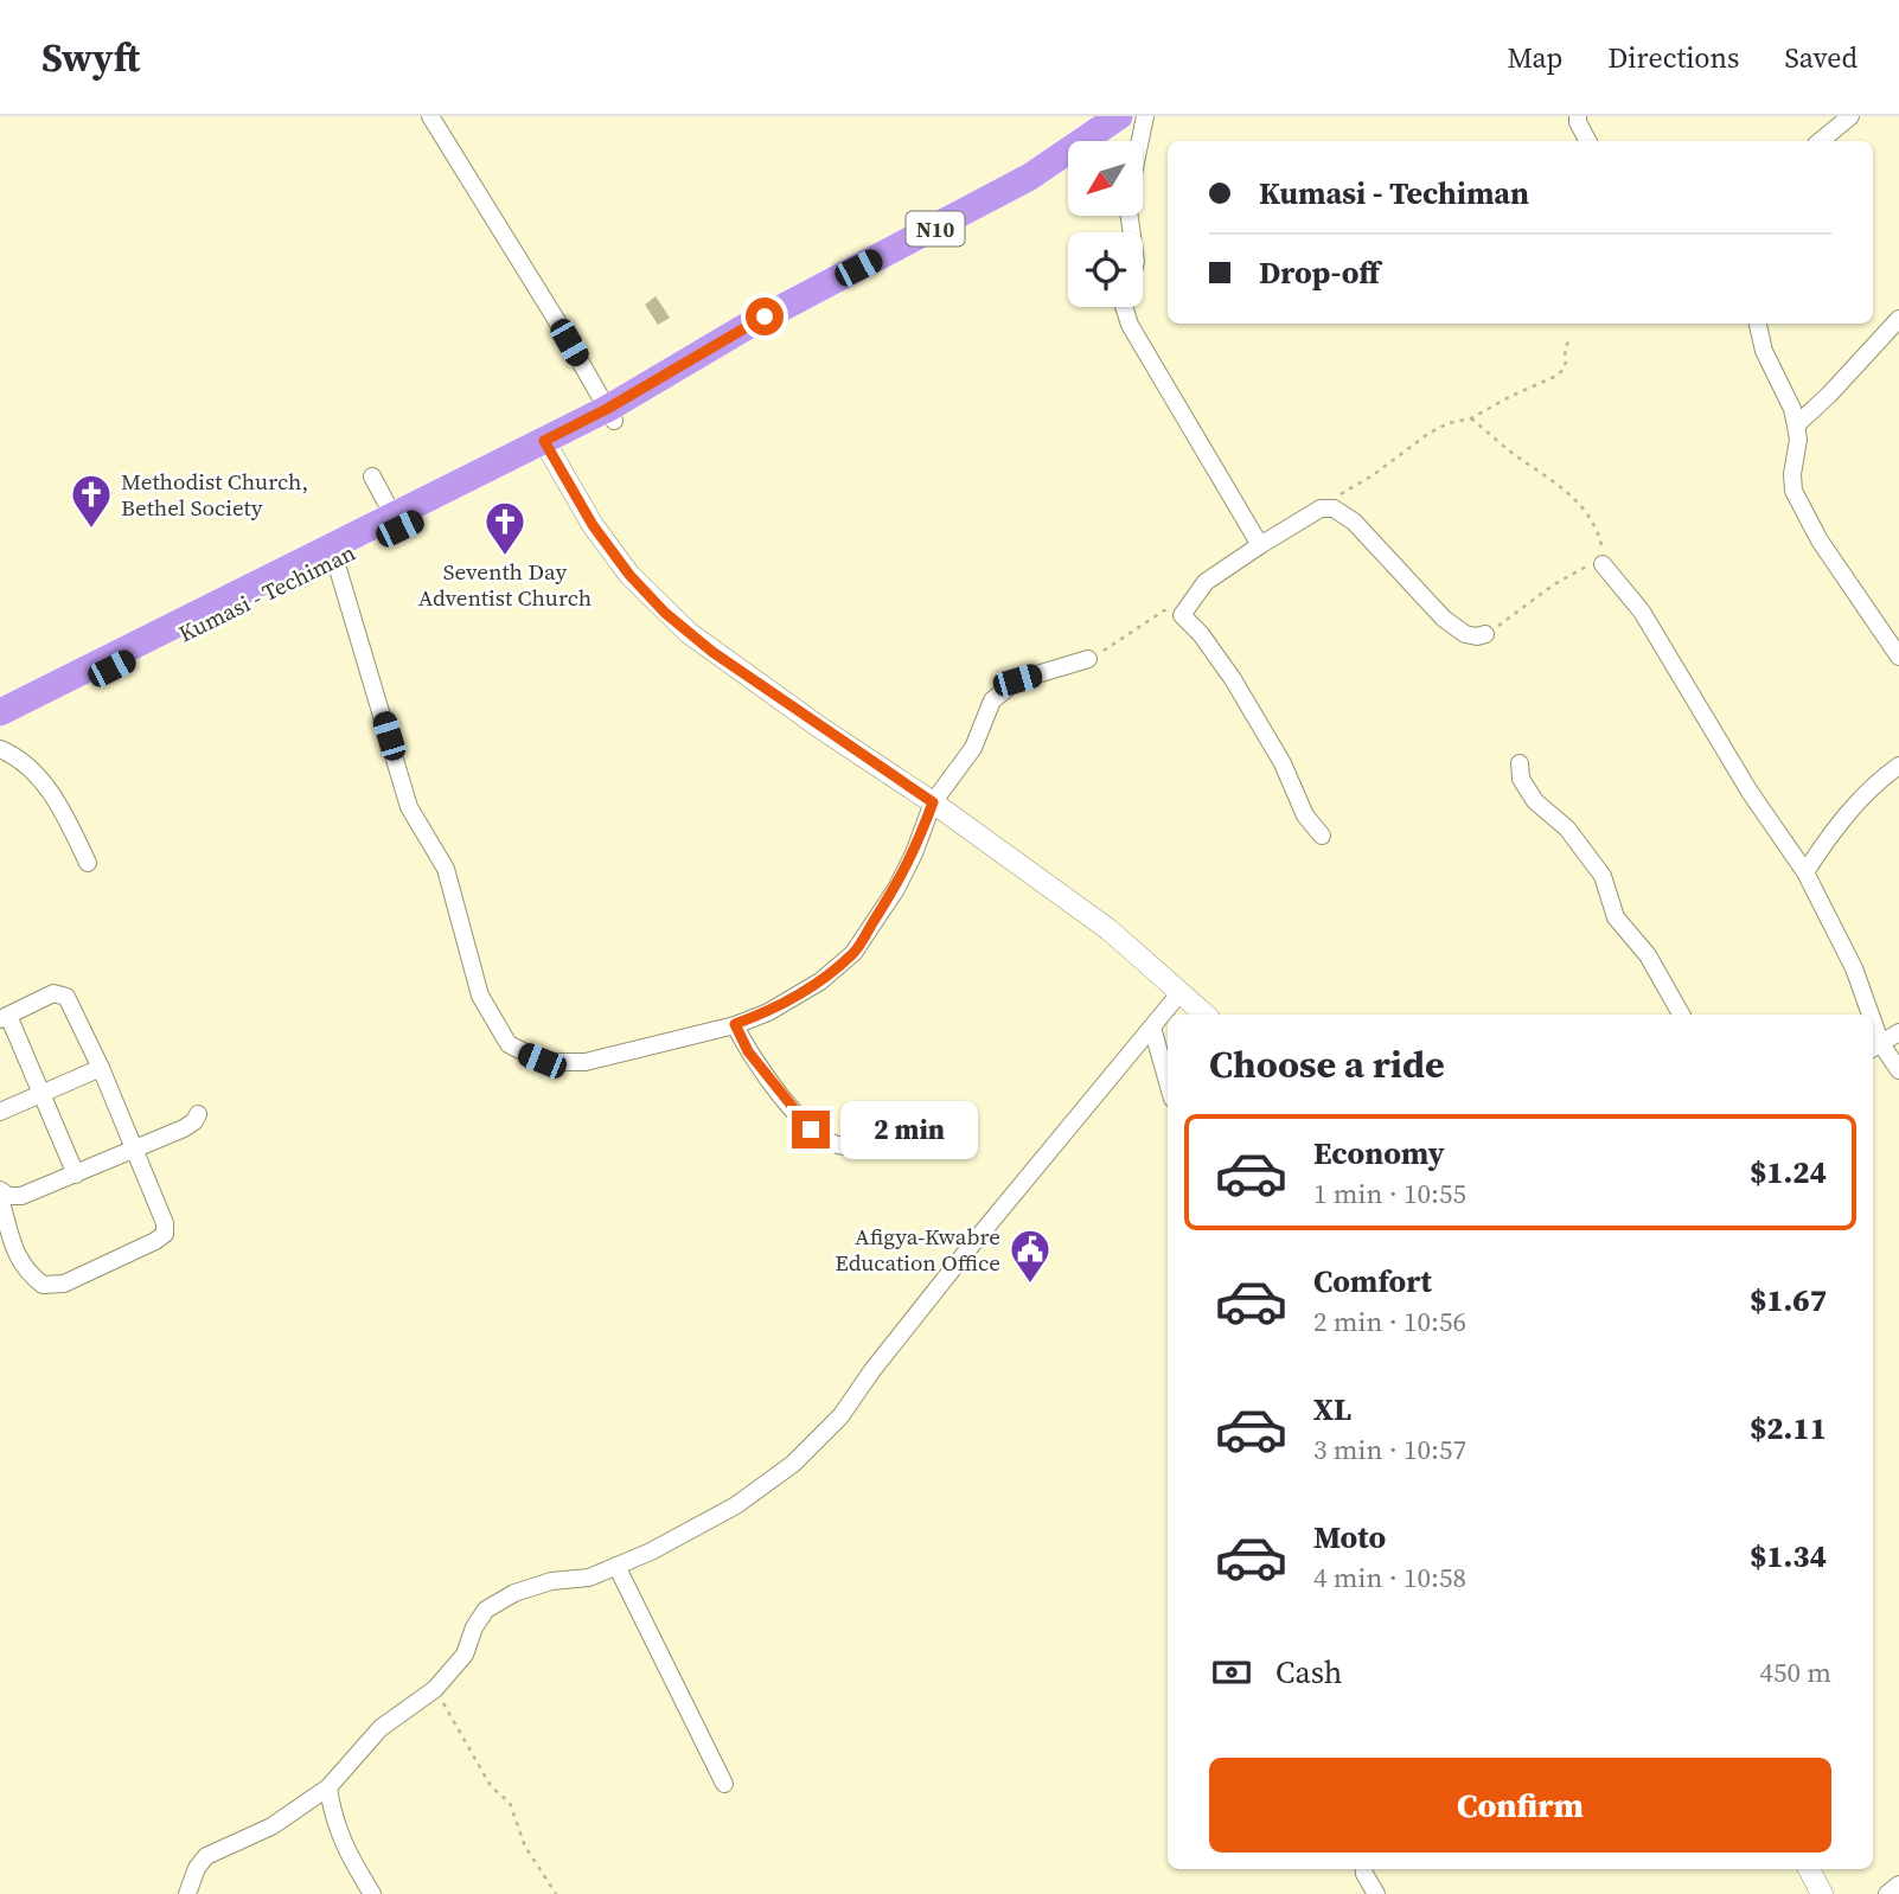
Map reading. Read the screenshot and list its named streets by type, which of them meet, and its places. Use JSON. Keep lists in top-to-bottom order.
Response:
{
  "streets": {
    "highway": ["N10", "Kumasi - Techiman"]
  },
  "places": {
    "church": ["Methodist Church, Bethel Society", "Seventh Day Adventist Church"],
    "public building": ["Afigya-Kwabre Education Office"]
  },
  "north": "bottom left",
  "page": {
    "header": "Swyft",
    "nav": ["Map", "Directions", "Saved"],
    "banner": ["Kumasi - Techiman", "Drop-off"],
    "heading": "Choose a ride",
    "bubble": "2 min",
    "list": [
      {
        "name": "Economy",
        "note": "1 min · 10:55",
        "value": "$1.24"
      },
      {
        "name": "Comfort",
        "note": "2 min · 10:56",
        "value": "$1.67"
      },
      {
        "name": "XL",
        "note": "3 min · 10:57",
        "value": "$2.11"
      },
      {
        "name": "Moto",
        "note": "4 min · 10:58",
        "value": "$1.34"
      }
    ],
    "pay": ["Cash", "450 m"],
    "buttons": "Confirm"
  }
}
